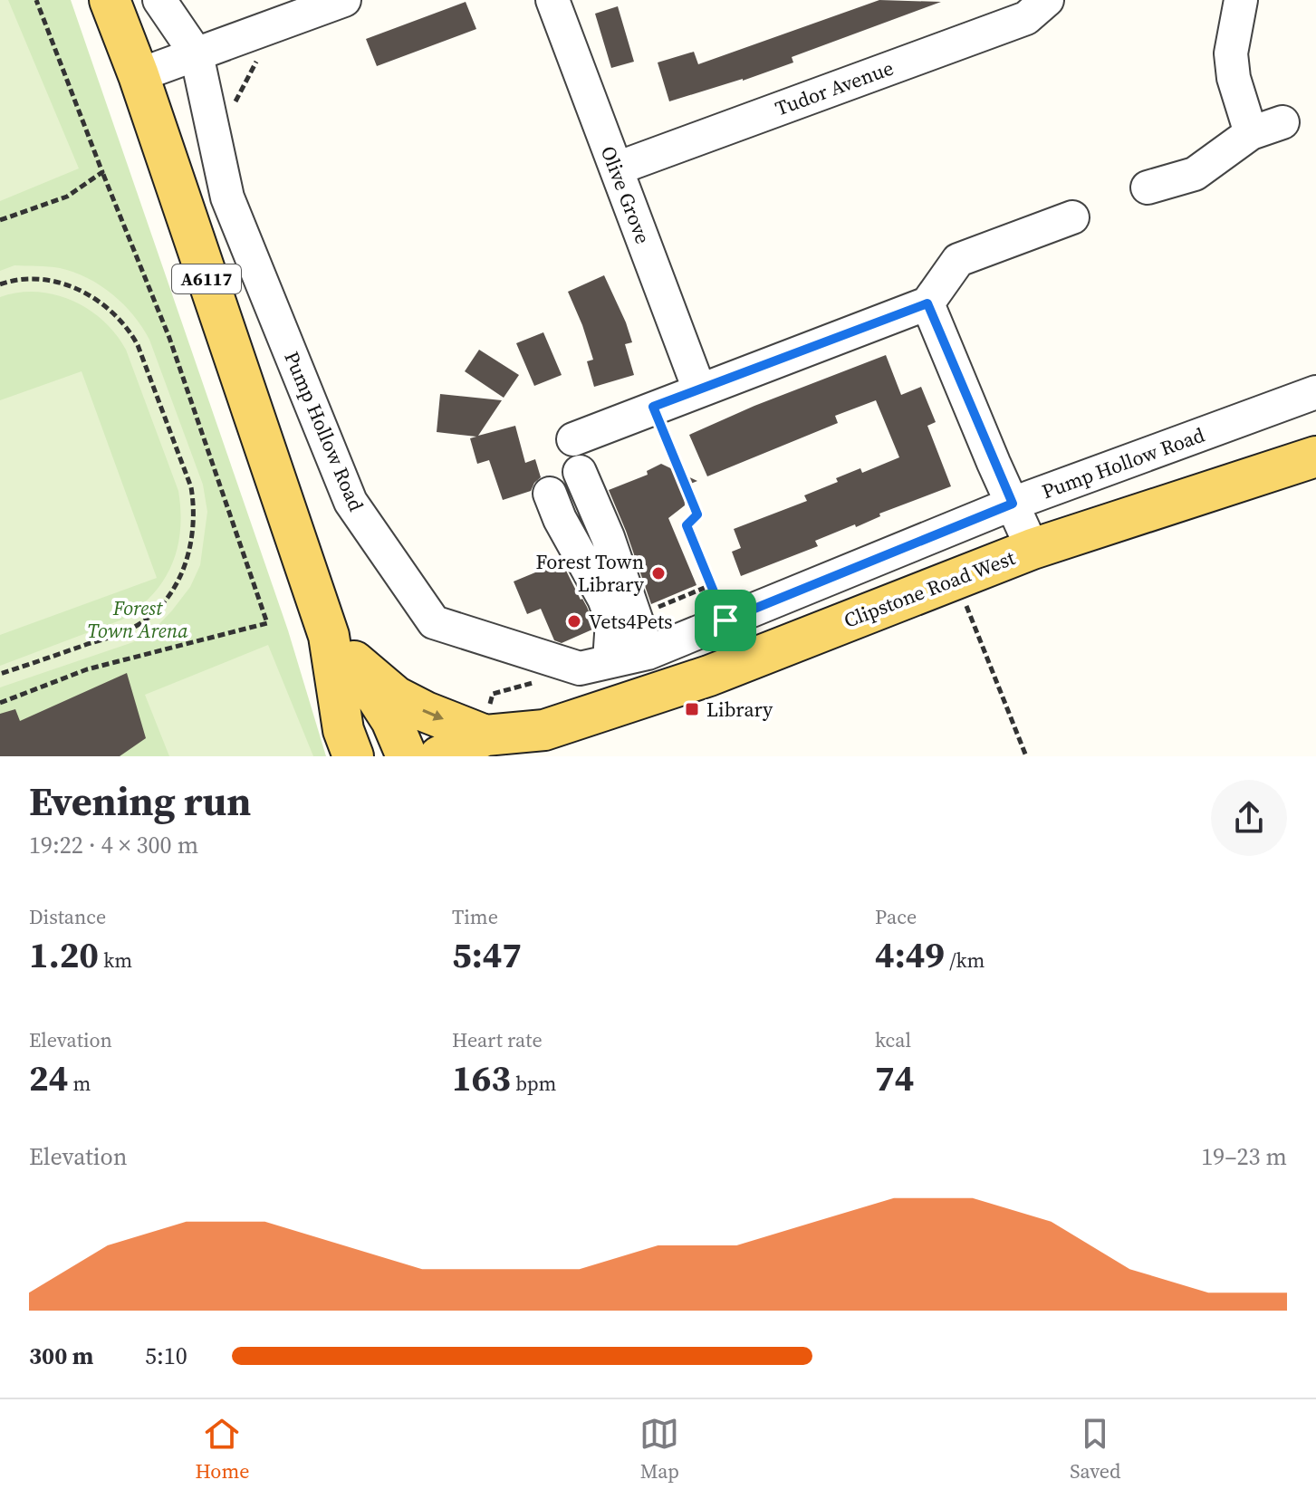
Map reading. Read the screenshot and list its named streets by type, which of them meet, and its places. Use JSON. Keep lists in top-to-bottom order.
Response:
{
  "streets": {
    "main road": ["A6117", "Clipstone Road West"],
    "street": ["Tudor Avenue", "Olive Grove", "Pump Hollow Road"]
  },
  "crossings": [
    ["Tudor Avenue", "Olive Grove"]
  ],
  "parks": ["Forest Town Arena"],
  "places": {
    "other": ["Forest Town Library", "Vets4Pets"],
    "transit": ["Library"]
  },
  "page": {
    "heading": ["Evening run", "19:22 · 4 × 300 m"],
    "stats": [
      ["Distance", "1.20 km"],
      ["Time", "5:47"],
      ["Pace", "4:49 /km"],
      ["Elevation", "24 m"],
      ["Heart rate", "163 bpm"],
      ["kcal", "74"]
    ],
    "chart": ["Elevation", "19–23 m"],
    "list": [
      {
        "name": "300 m",
        "note": "5:10"
      }
    ],
    "tabs": ["Home", "Map", "Saved"]
  }
}
